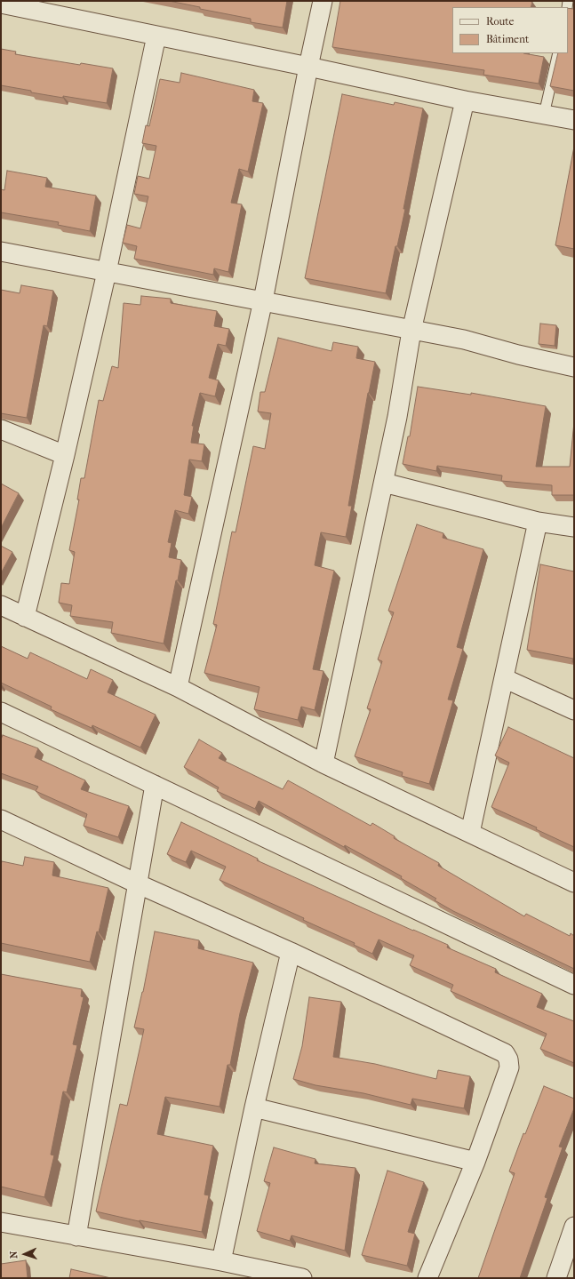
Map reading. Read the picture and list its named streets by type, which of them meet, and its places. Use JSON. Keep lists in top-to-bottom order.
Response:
{
  "legend": ["Route", "Bâtiment"],
  "north": "left"
}
